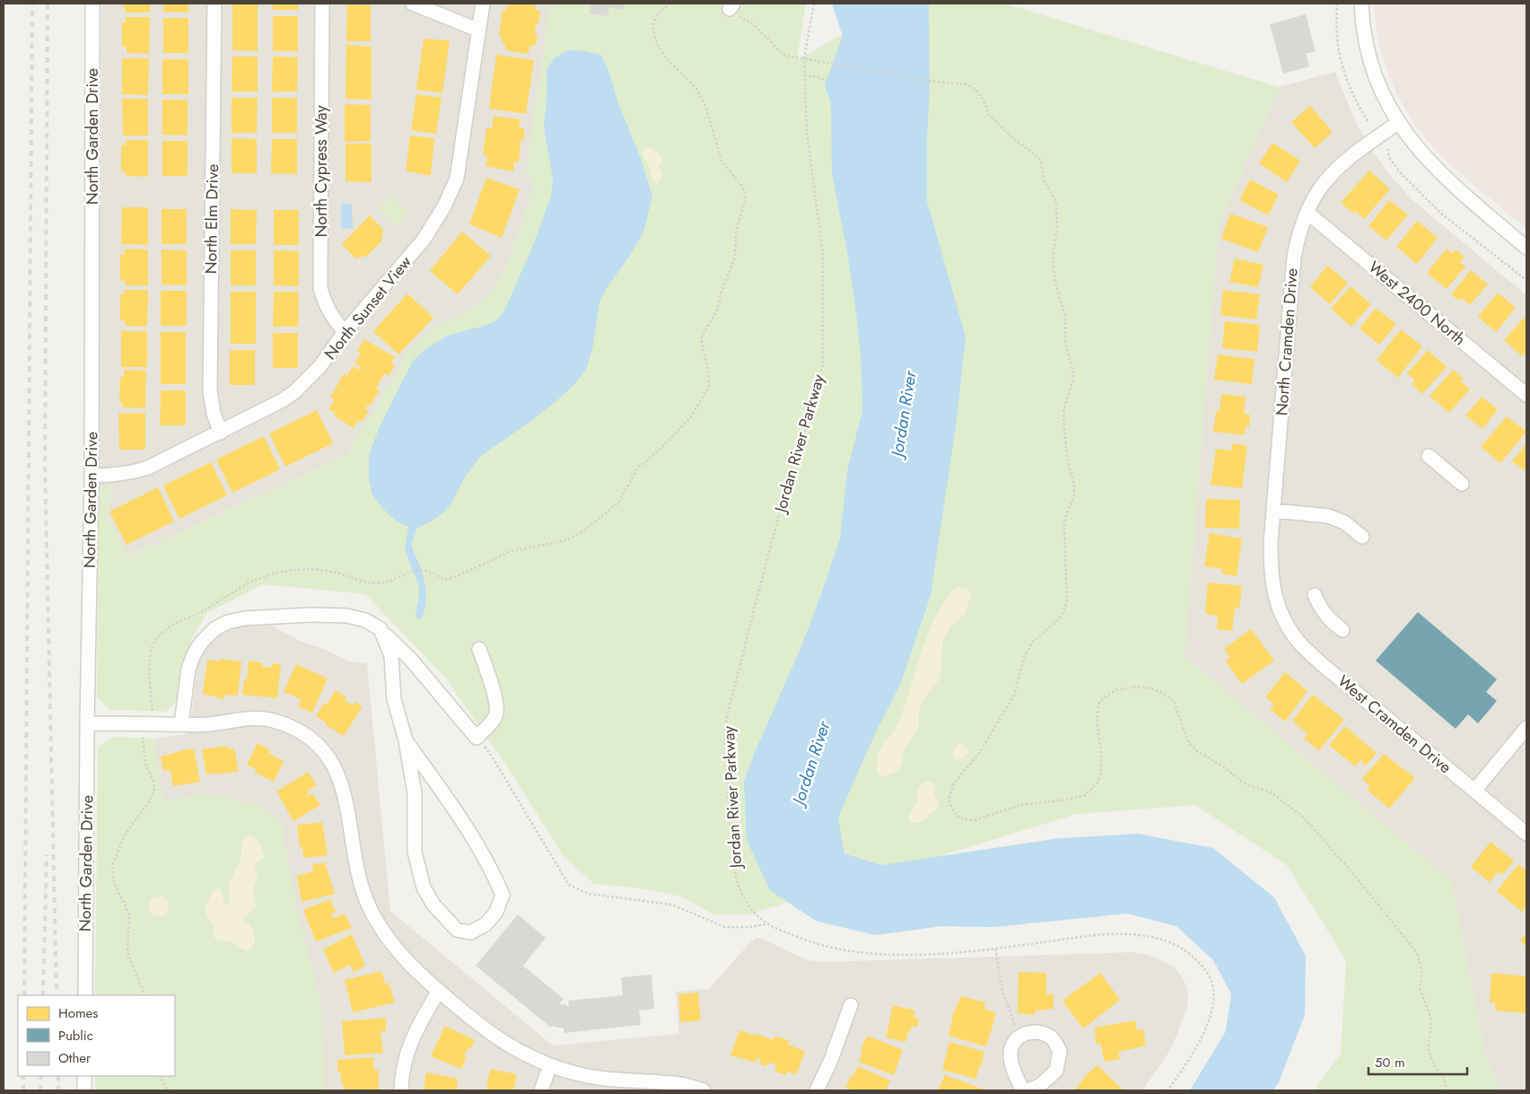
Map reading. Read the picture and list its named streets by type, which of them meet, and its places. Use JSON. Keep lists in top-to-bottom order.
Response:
{
  "streets": {
    "street": [
      "North Garden Drive",
      "North Cypress Way",
      "North Elm Drive",
      "West 2400 North",
      "North Sunset View",
      "North Cramden Drive",
      "West Cramden Drive"
    ],
    "path": ["Jordan River Parkway"]
  },
  "crossings": [
    ["North Garden Drive", "North Sunset View"],
    ["North Cypress Way", "North Sunset View"],
    ["North Elm Drive", "North Sunset View"],
    ["West 2400 North", "North Cramden Drive"],
    ["North Cramden Drive", "West Cramden Drive"]
  ],
  "water": ["Jordan River"],
  "legend": ["Homes", "Public", "Other"],
  "scale_bar": "50 m"
}
